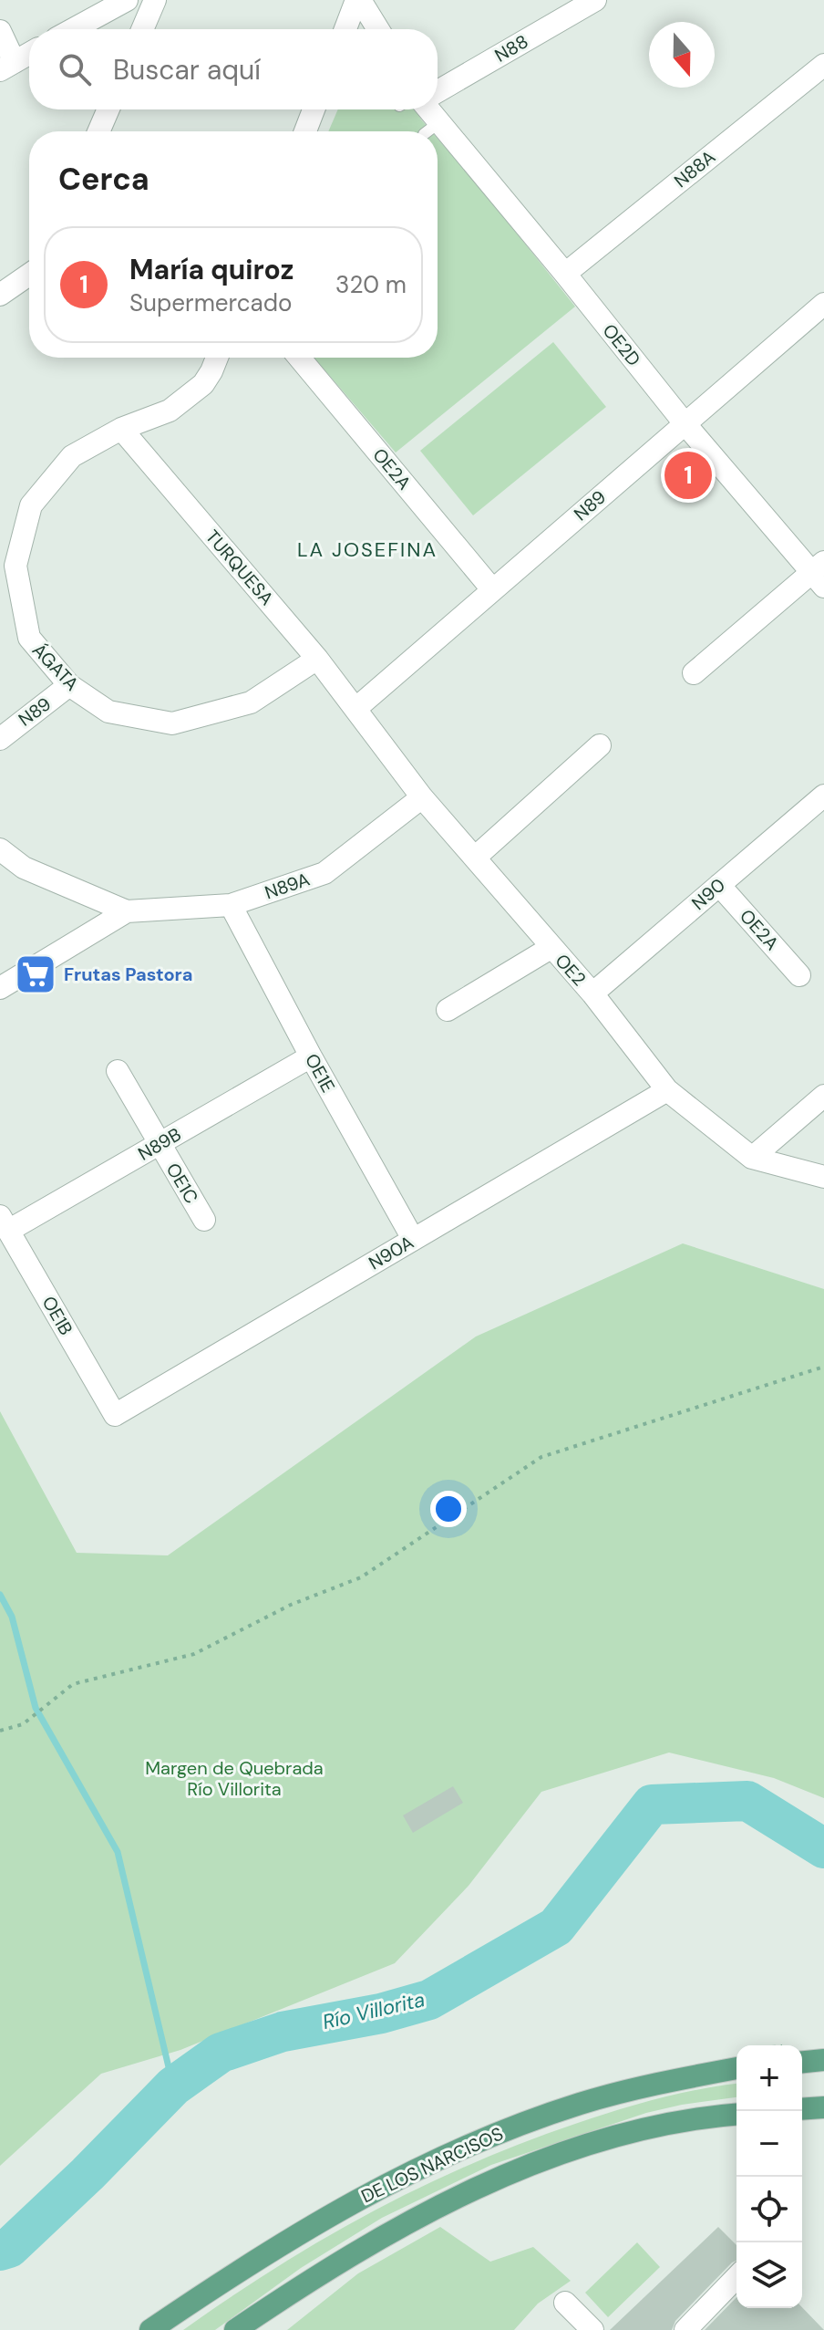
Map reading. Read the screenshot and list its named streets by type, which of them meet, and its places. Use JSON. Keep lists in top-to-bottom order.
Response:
{
  "streets": {
    "main road": ["DE LOS NARCISOS"],
    "street": [
      "N88",
      "N88A",
      "OE2D",
      "OE2A",
      "N89",
      "TURQUESA",
      "ÁGATA",
      "N89A",
      "N90",
      "OE2",
      "OE1E",
      "N89B",
      "OE1C",
      "N90A",
      "OE1B"
    ]
  },
  "crossings": [
    ["N88A", "OE2D"],
    ["OE2D", "N89"],
    ["OE2A", "N89"],
    ["OE2A", "N90"],
    ["N89", "TURQUESA"],
    ["N89", "ÁGATA"],
    ["N89", "OE2"],
    ["TURQUESA", "ÁGATA"],
    ["TURQUESA", "OE2"],
    ["N89A", "OE2"],
    ["N89A", "OE1E"],
    ["N90", "OE2"],
    ["OE2", "N90A"],
    ["OE1E", "N89B"],
    ["OE1E", "N90A"],
    ["N89B", "OE1C"],
    ["N89B", "OE1B"],
    ["N90A", "OE1B"]
  ],
  "districts": ["LA JOSEFINA"],
  "water": ["Río Villorita"],
  "parks": ["Margen de Quebrada Río Villorita"],
  "places": {
    "supermarket": ["Frutas Pastora"]
  },
  "north": "bottom",
  "page": {
    "search": "Buscar aquí",
    "heading": "Cerca",
    "list": [
      {
        "mark": "1",
        "name": "María quiroz",
        "note": "Supermercado",
        "value": "320 m"
      }
    ],
    "pins": "1",
    "map_buttons": ["+", "−"]
  }
}
